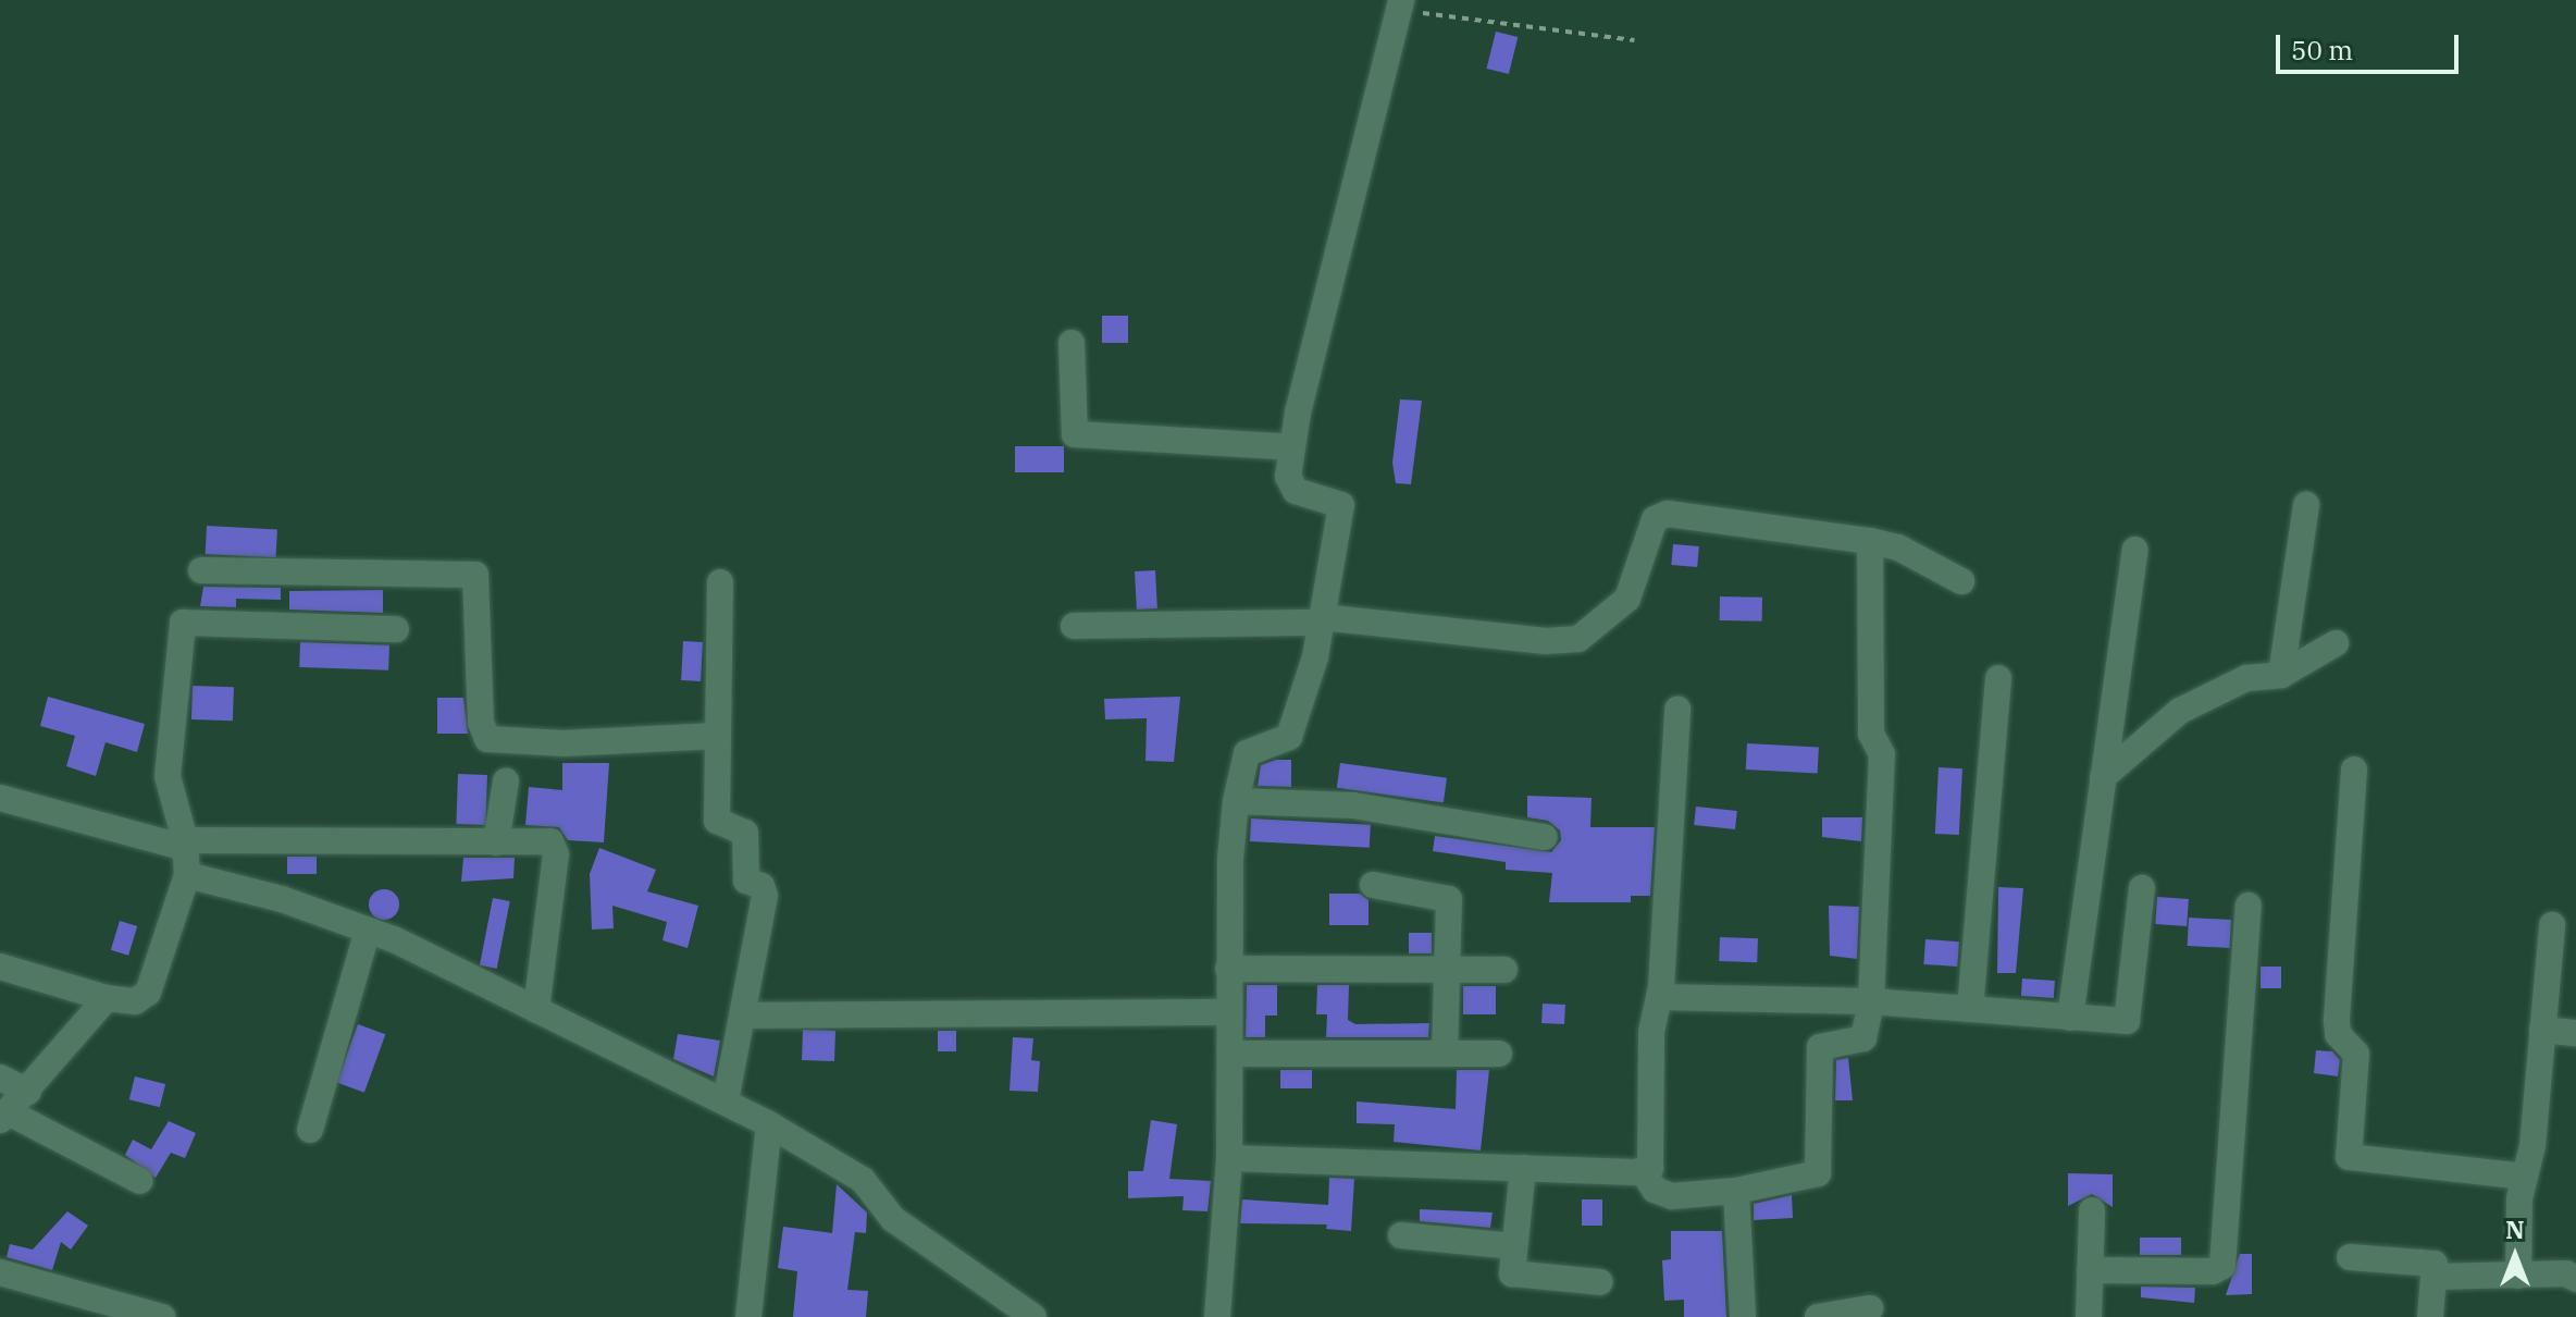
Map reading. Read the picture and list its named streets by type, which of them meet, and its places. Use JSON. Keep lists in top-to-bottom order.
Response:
{
  "scale_bar": "50 m",
  "north": "top"
}
